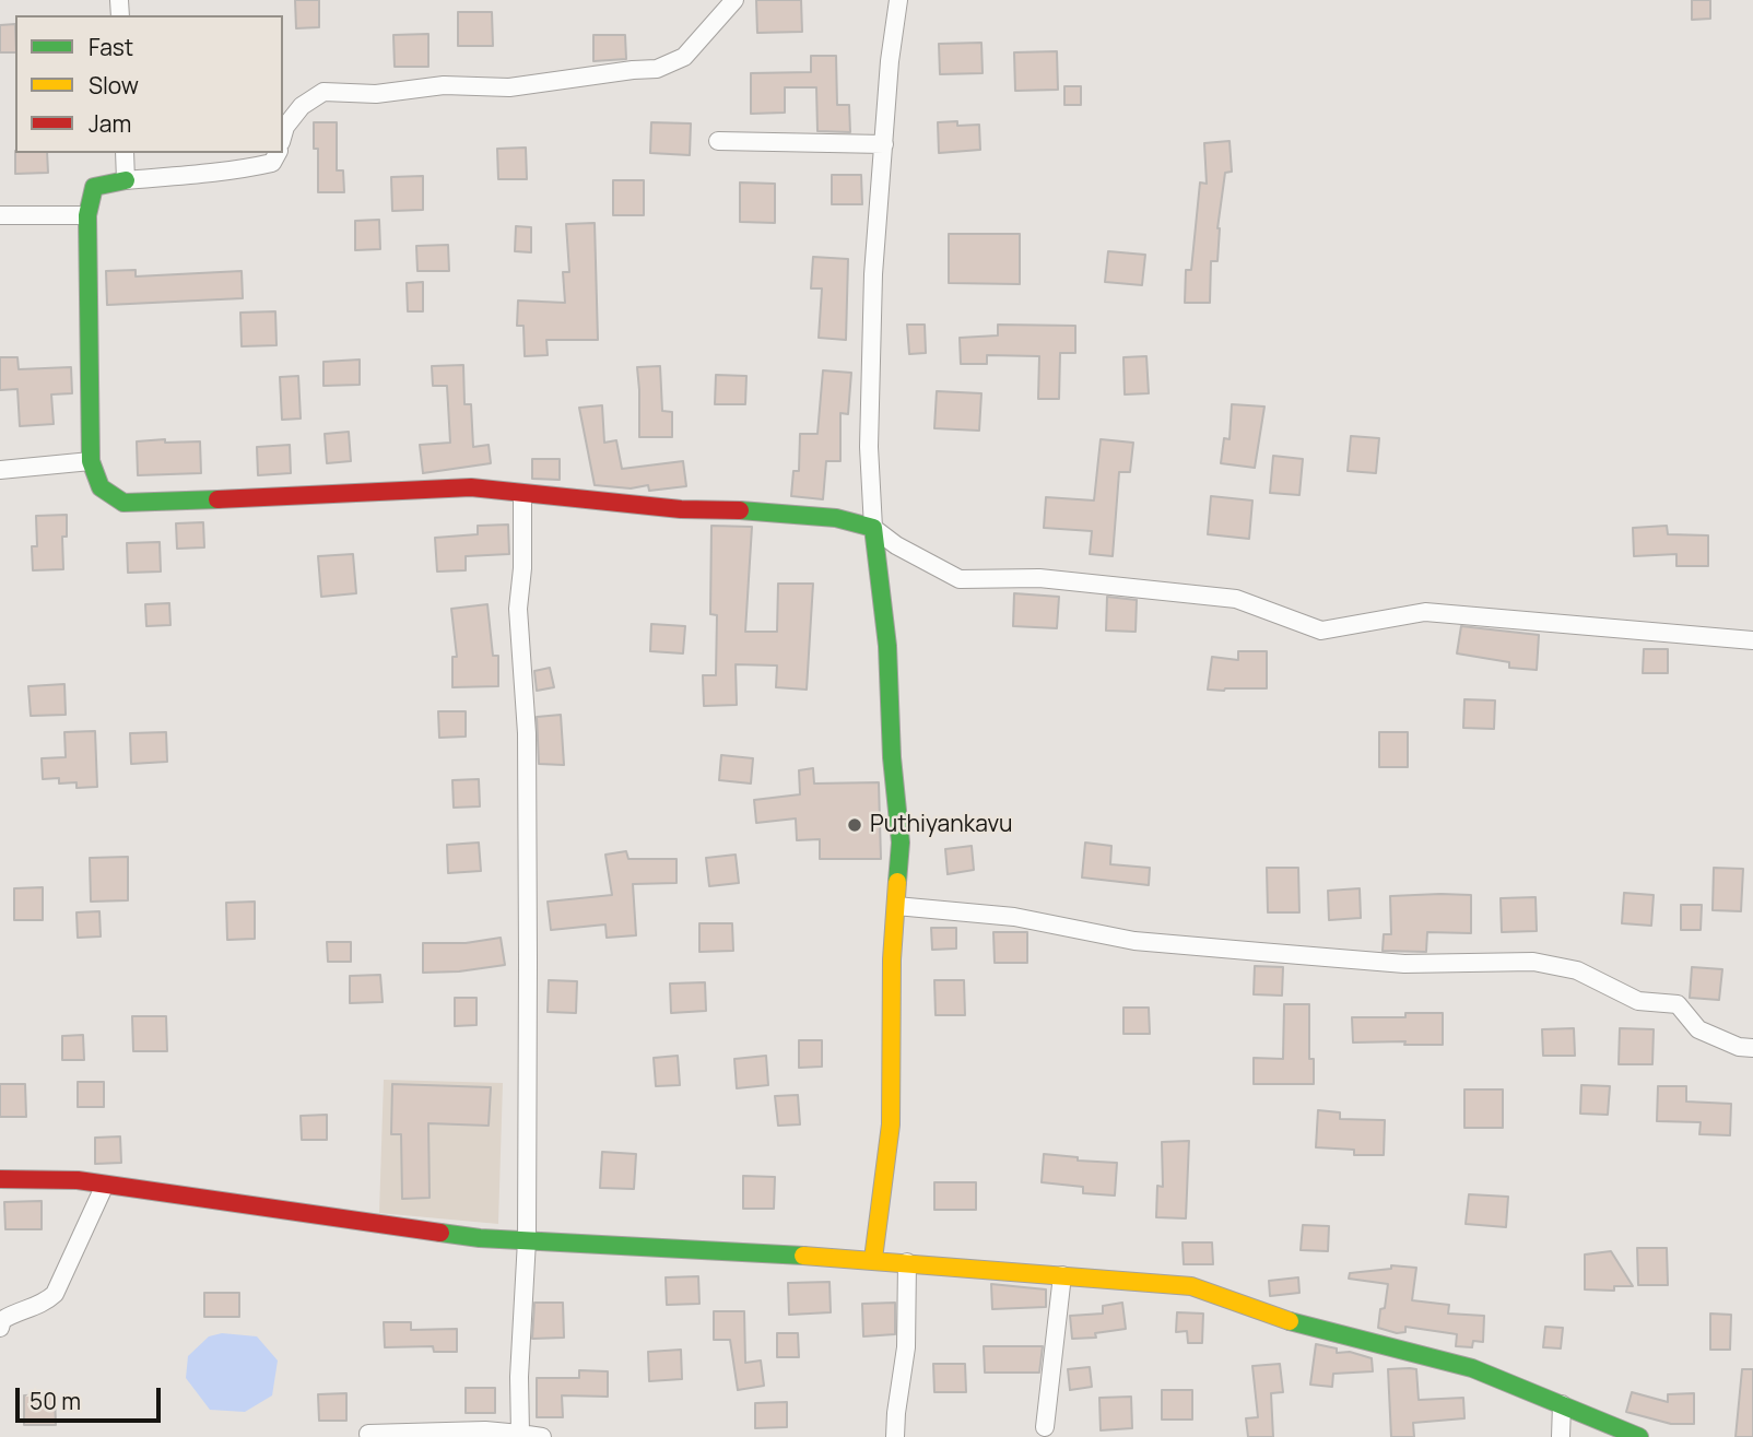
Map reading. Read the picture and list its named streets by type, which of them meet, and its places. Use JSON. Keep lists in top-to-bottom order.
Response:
{
  "places": ["Puthiyankavu"],
  "legend": ["Fast", "Slow", "Jam"],
  "scale_bar": "50 m"
}
